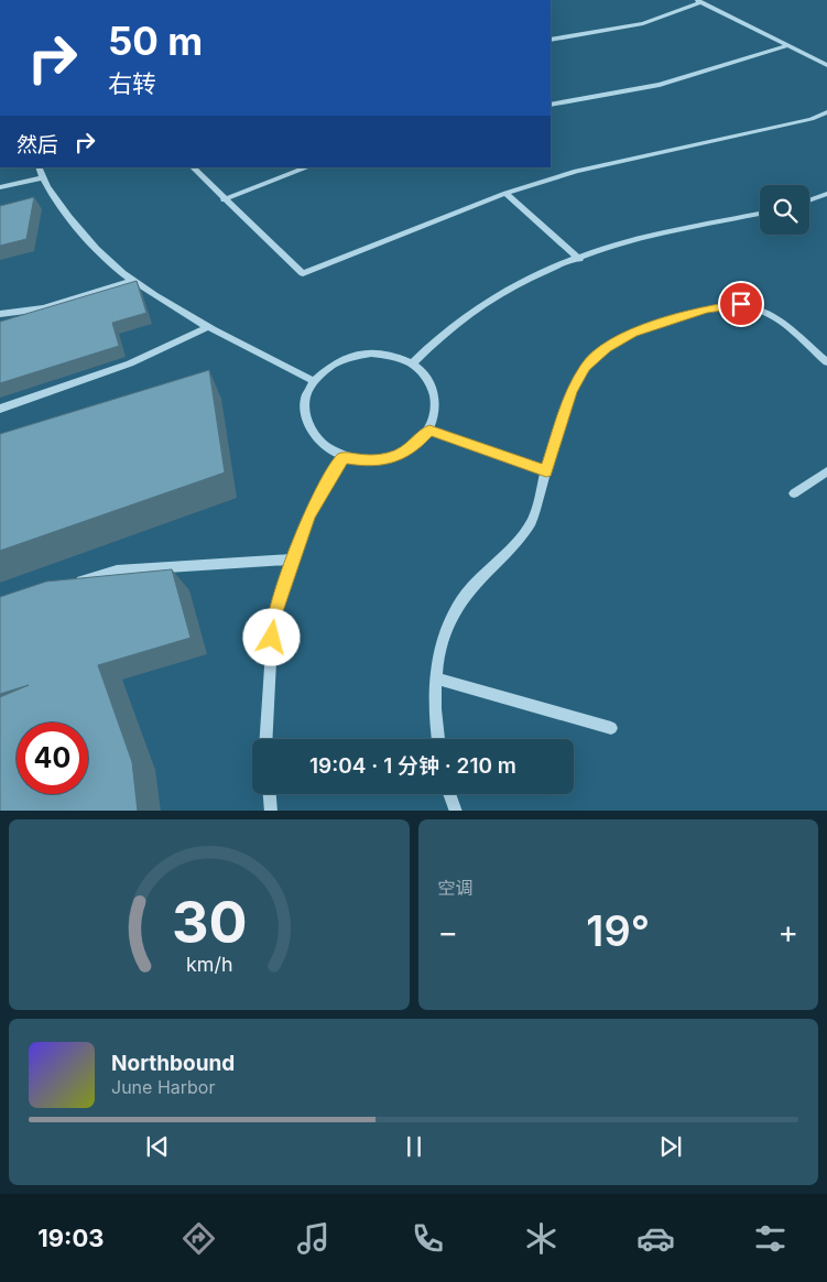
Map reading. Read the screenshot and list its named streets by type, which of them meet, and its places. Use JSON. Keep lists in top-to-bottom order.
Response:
{
  "page": {
    "turn": ["50 m", "右转"],
    "then": "然后",
    "limit": "40",
    "trip": "19:04 · 1 分钟 · 210 m",
    "tile": "空调",
    "heat": ["−", "19°", "+"],
    "song": ["Northbound", "June Harbor"],
    "tabs": "19:03",
    "gauge": ["30", "km/h"]
  }
}
